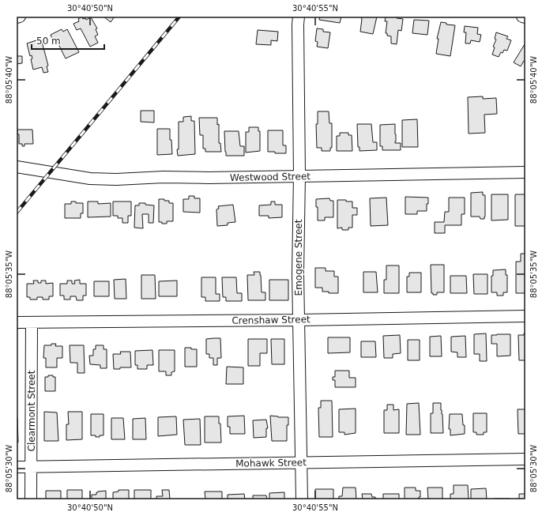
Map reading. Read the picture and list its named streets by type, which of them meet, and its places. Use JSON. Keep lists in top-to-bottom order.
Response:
{
  "streets": {
    "street": [
      "Westwood Street",
      "Emogene Street",
      "Crenshaw Street",
      "Clearmont Street",
      "Mohawk Street"
    ]
  },
  "crossings": [
    ["Westwood Street", "Emogene Street"],
    ["Emogene Street", "Crenshaw Street"],
    ["Emogene Street", "Mohawk Street"],
    ["Crenshaw Street", "Clearmont Street"],
    ["Clearmont Street", "Mohawk Street"]
  ],
  "scale_bar": "50 m",
  "coordinates": [
    "30°40'50\"N",
    "30°40'55\"N",
    "88°05'40\"W",
    "88°05'35\"W",
    "88°05'30\"W"
  ]
}
